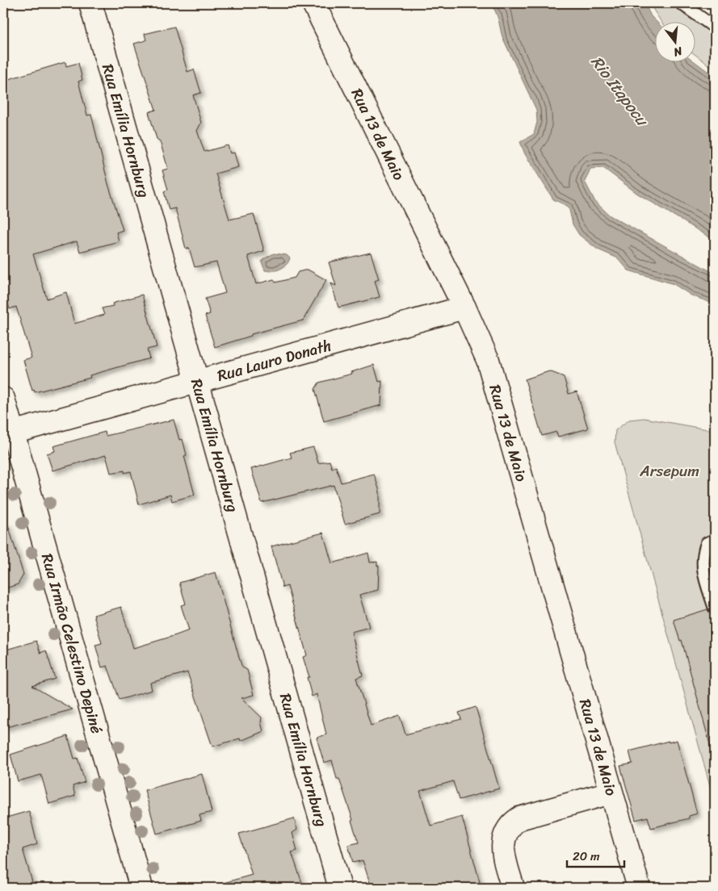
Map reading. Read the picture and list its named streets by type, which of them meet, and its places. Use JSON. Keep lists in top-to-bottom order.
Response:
{
  "streets": {
    "street": [
      "Rua Emília Hornburg",
      "Rua 13 de Maio",
      "Rua Lauro Donath",
      "Rua Irmão Celestino Depiné"
    ]
  },
  "crossings": [
    ["Rua Emília Hornburg", "Rua Lauro Donath"],
    ["Rua 13 de Maio", "Rua Lauro Donath"],
    ["Rua Lauro Donath", "Rua Irmão Celestino Depiné"]
  ],
  "water": ["Rio Itapocu"],
  "parks": ["Arsepum"],
  "scale_bar": "20 m",
  "north": "bottom"
}
